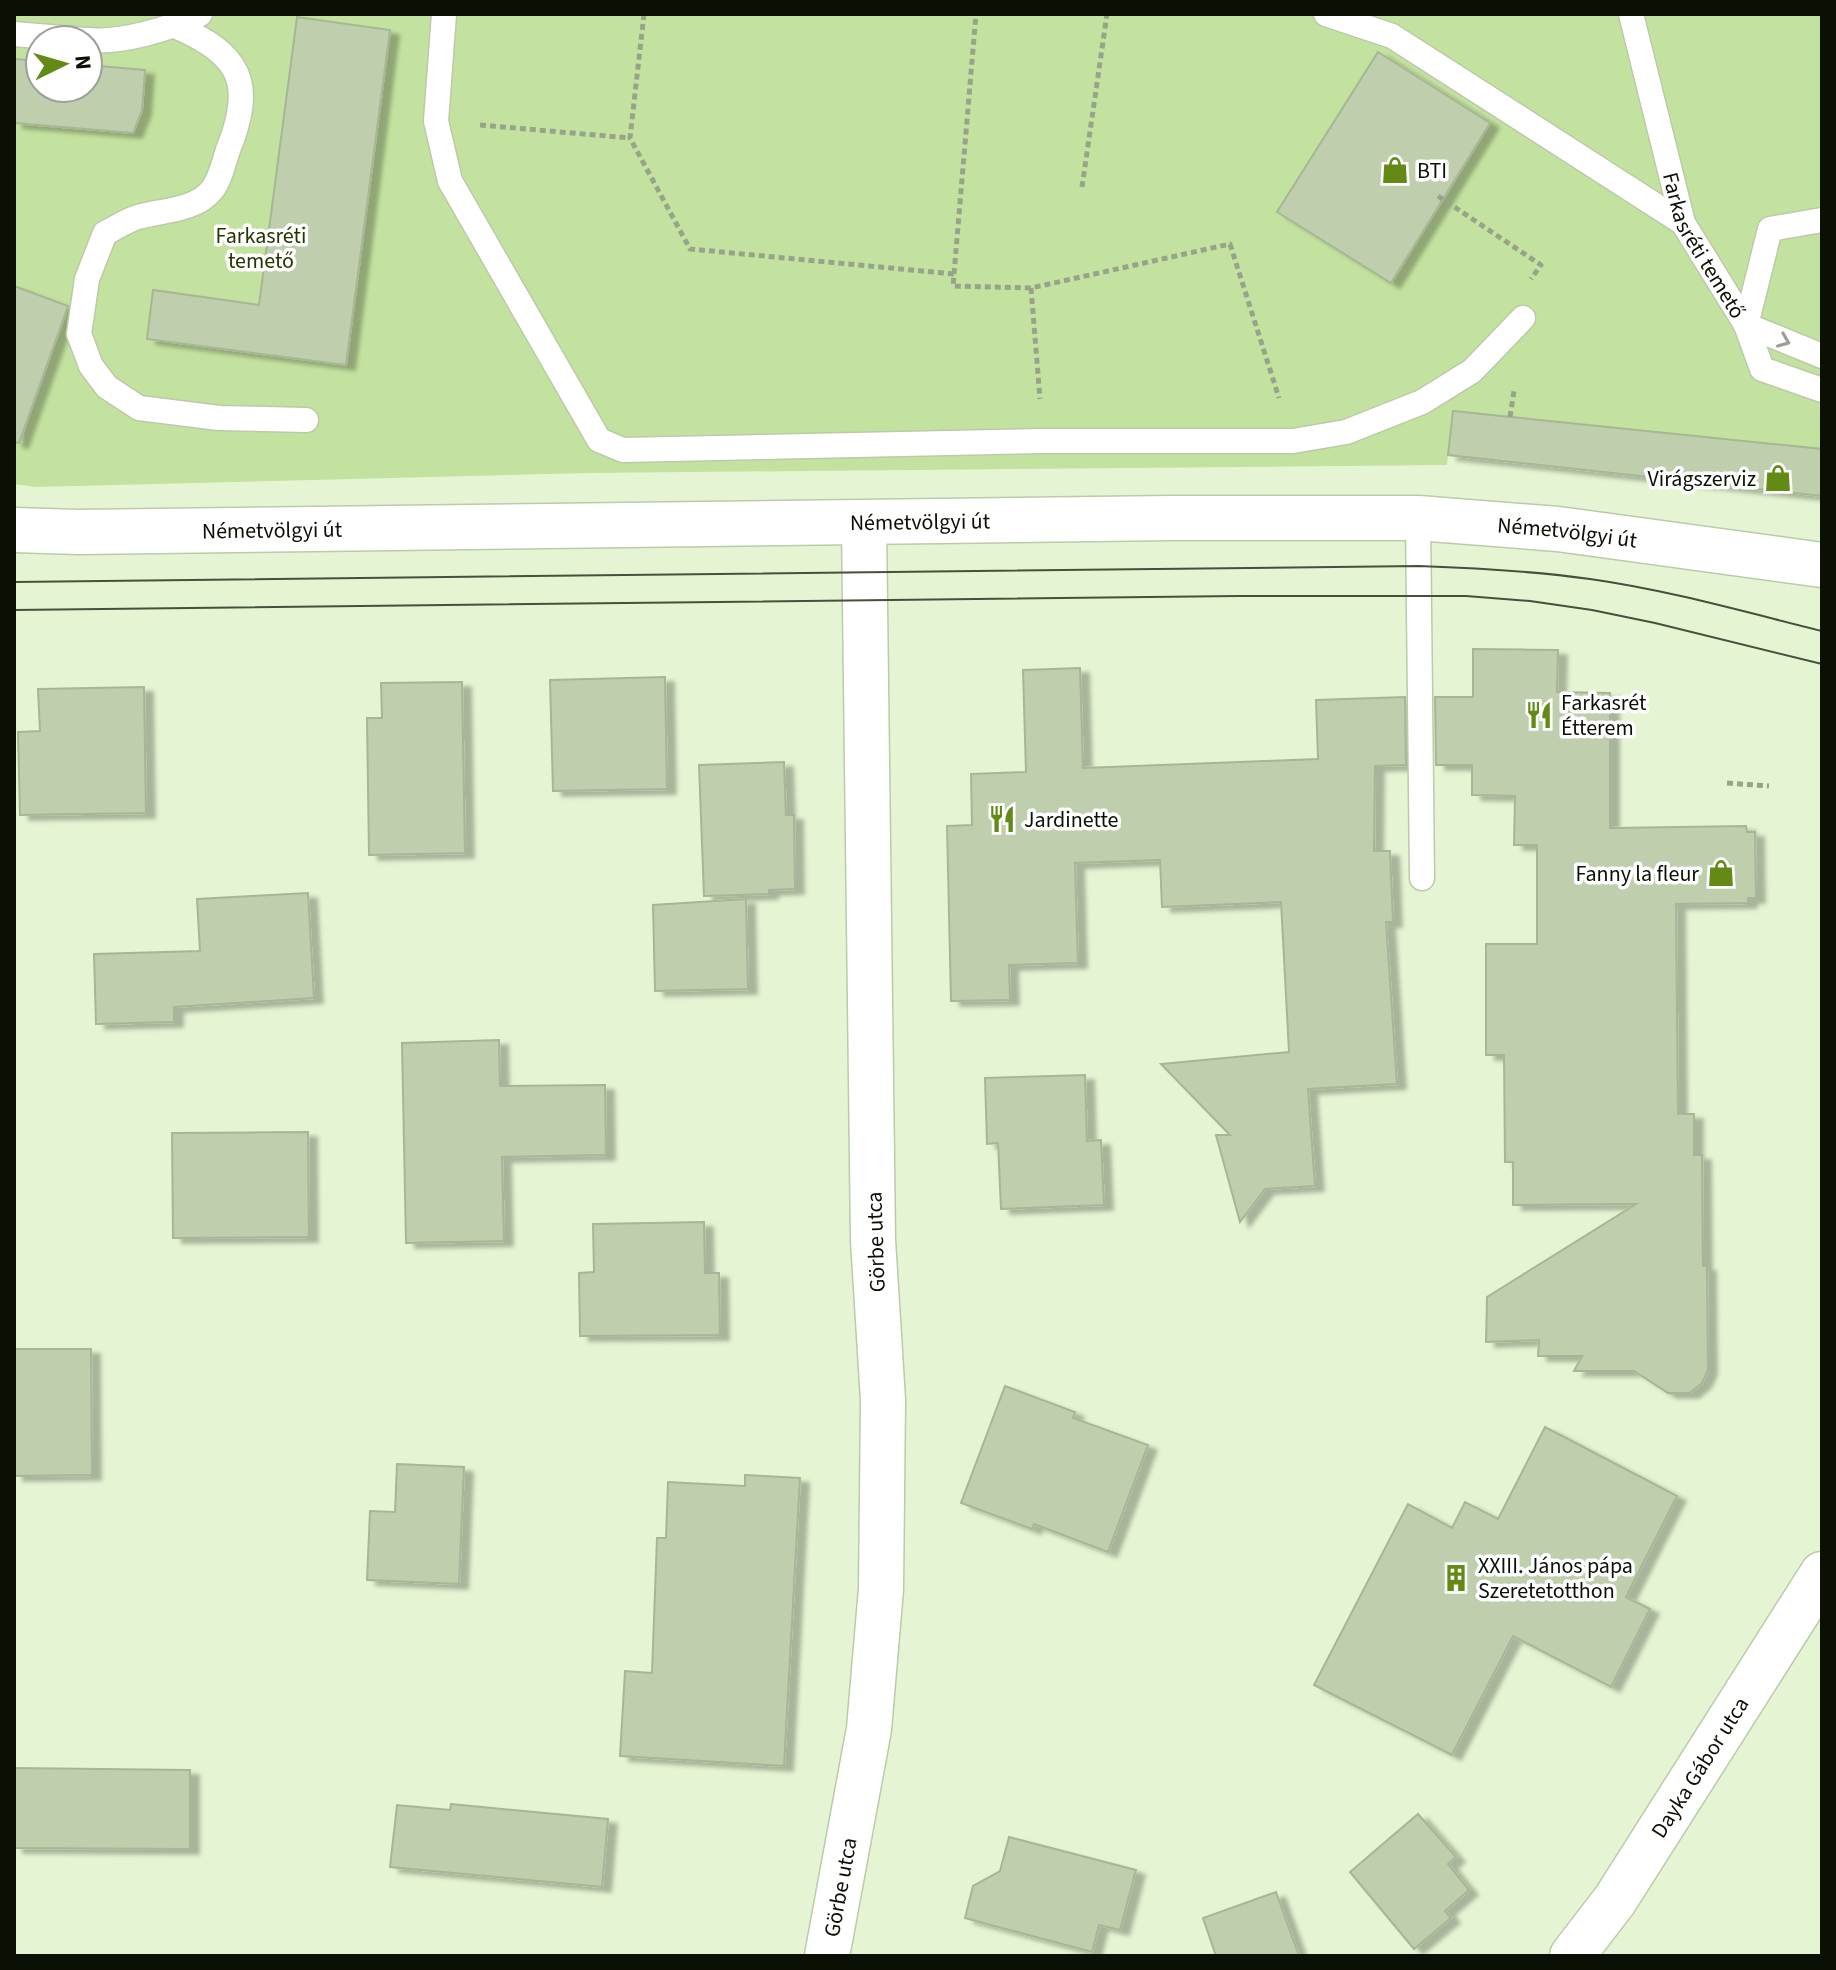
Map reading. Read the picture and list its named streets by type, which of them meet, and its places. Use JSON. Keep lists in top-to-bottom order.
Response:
{
  "streets": {
    "street": ["Németvölgyi út", "Görbe utca", "Dayka Gábor utca"],
    "lane": ["Farkasréti temető"]
  },
  "crossings": [
    ["Németvölgyi út", "Görbe utca"]
  ],
  "parks": ["Farkasréti temető"],
  "places": {
    "shop": ["BTI", "Virágszerviz", "Fanny la fleur"],
    "restaurant": ["Farkasrét Étterem", "Jardinette"],
    "building": ["XXIII. János pápa Szeretetotthon"]
  },
  "north": "right"
}
